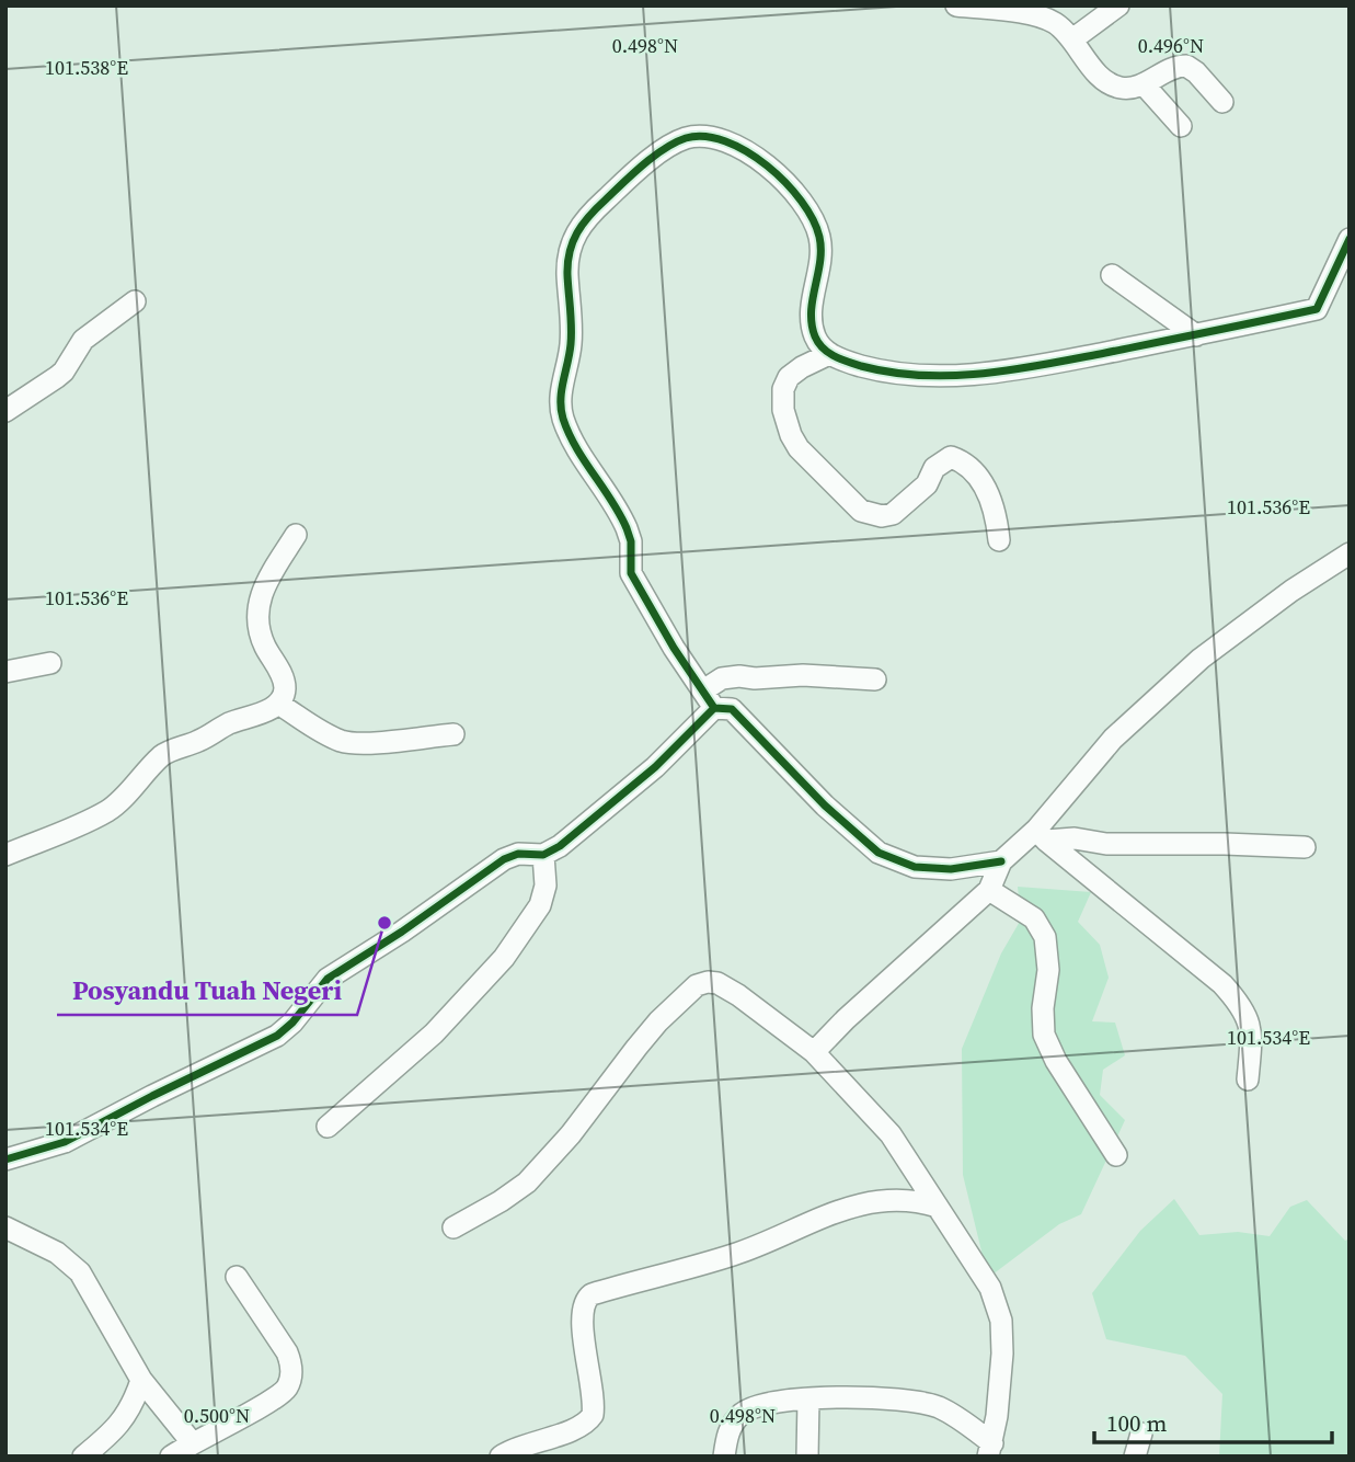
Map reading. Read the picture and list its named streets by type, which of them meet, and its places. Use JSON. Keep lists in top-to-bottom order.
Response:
{
  "places": ["Posyandu Tuah Negeri"],
  "scale_bar": "100 m",
  "coordinates": [
    "0.498°N",
    "0.496°N",
    "101.538°E",
    "101.536°E",
    "101.534°E",
    "0.500°N"
  ]
}
